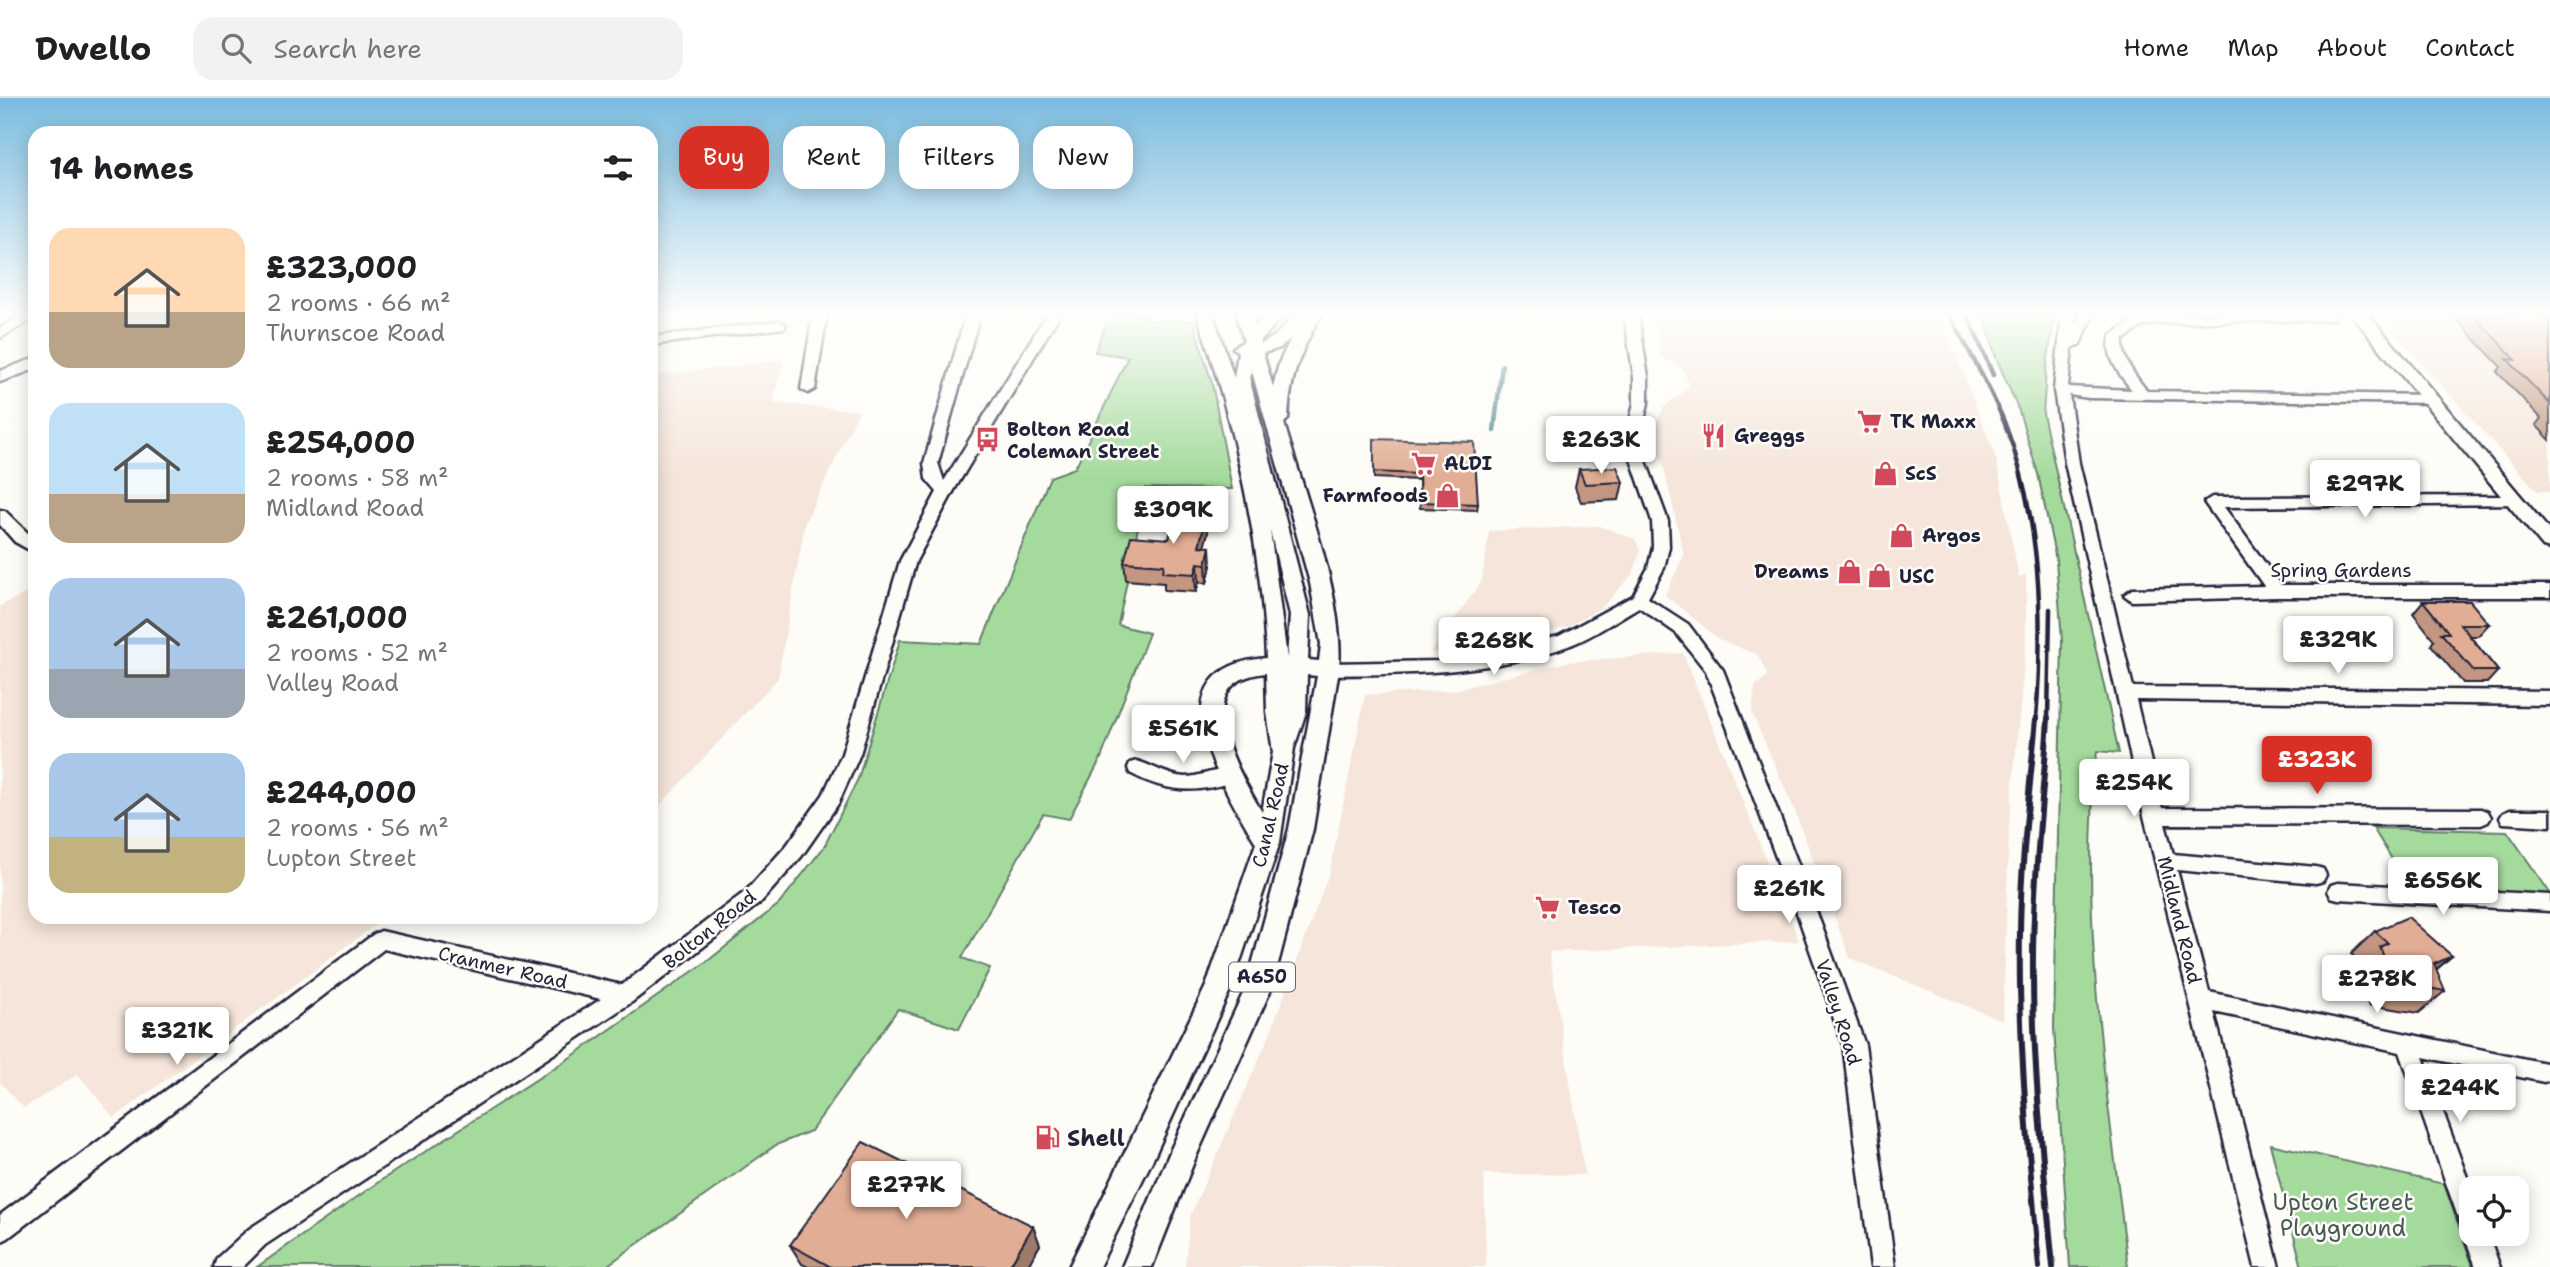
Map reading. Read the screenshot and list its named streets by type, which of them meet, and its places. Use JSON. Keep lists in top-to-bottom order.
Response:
{
  "streets": {
    "main road": ["Canal Road", "A650"],
    "street": [
      "Spring Gardens",
      "Midland Road",
      "Bolton Road",
      "Cranmer Road",
      "Valley Road"
    ]
  },
  "crossings": [
    ["Canal Road", "A650"],
    ["Bolton Road", "Cranmer Road"]
  ],
  "parks": ["Upton Street Playground"],
  "places": {
    "supermarket": ["TK Maxx", "ALDI", "Tesco"],
    "restaurant": ["Greggs"],
    "bus stop": ["Bolton Road Coleman Street"],
    "shop": [
      "ScS",
      "Farmfoods",
      "Argos",
      "Dreams",
      "USC"
    ],
    "fuel station": ["Shell"]
  },
  "page": {
    "header": "Dwello",
    "search": "Search here",
    "nav": [
      "Home",
      "Map",
      "About",
      "Contact"
    ],
    "chip": [
      "Buy",
      "Rent",
      "Filters",
      "New"
    ],
    "heading": "14 homes",
    "list": [
      {
        "name": "£323,000",
        "note": "2 rooms · 66 m² · Thurnscoe Road"
      },
      {
        "name": "£254,000",
        "note": "2 rooms · 58 m² · Midland Road"
      },
      {
        "name": "£261,000",
        "note": "2 rooms · 52 m² · Valley Road"
      },
      {
        "name": "£244,000",
        "note": "2 rooms · 56 m² · Lupton Street"
      }
    ],
    "price": [
      "£263K",
      "£297K",
      "£309K",
      "£329K",
      "£268K",
      "£561K",
      "£323K",
      "£254K",
      "£656K",
      "£261K",
      "£278K",
      "£321K",
      "£244K",
      "£277K"
    ]
  }
}
